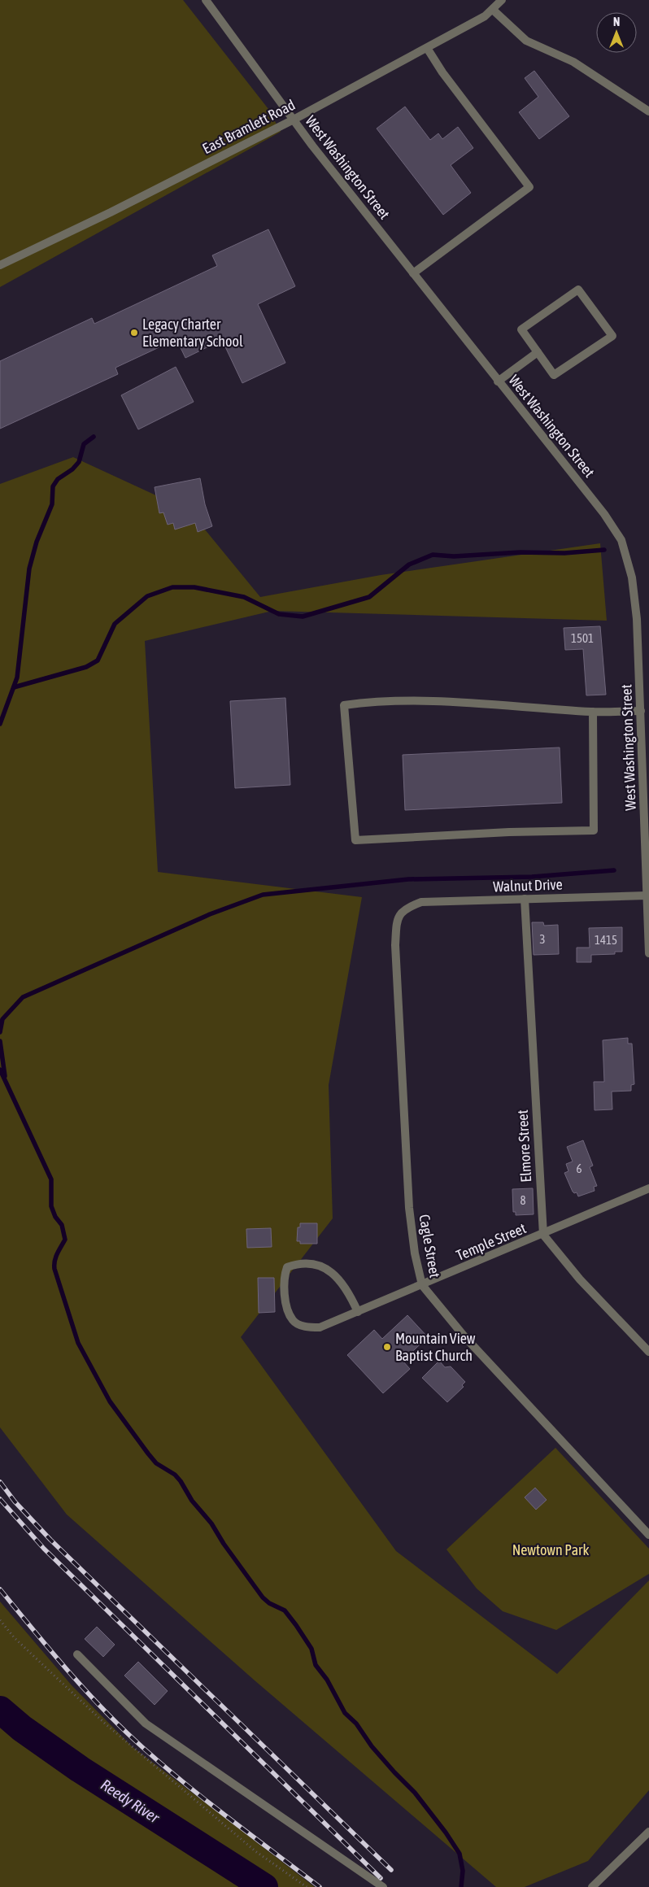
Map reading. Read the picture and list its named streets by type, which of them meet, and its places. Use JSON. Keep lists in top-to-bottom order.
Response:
{
  "streets": {
    "street": [
      "East Bramlett Road",
      "West Washington Street",
      "Walnut Drive",
      "Elmore Street",
      "Temple Street",
      "Cagle Street"
    ]
  },
  "crossings": [
    ["East Bramlett Road", "West Washington Street"],
    ["West Washington Street", "Walnut Drive"],
    ["Walnut Drive", "Elmore Street"],
    ["Walnut Drive", "Cagle Street"],
    ["Elmore Street", "Temple Street"],
    ["Temple Street", "Cagle Street"]
  ],
  "water": ["Reedy River"],
  "parks": ["Newtown Park"],
  "places": ["Legacy Charter Elementary School", "Mountain View Baptist Church"],
  "house_numbers": [
    "1501",
    "3",
    "1415",
    "6",
    "8"
  ],
  "north": "top"
}
